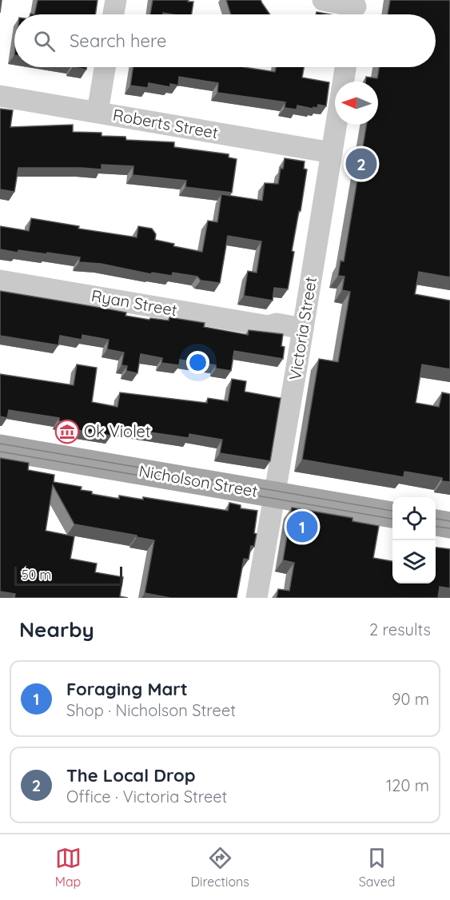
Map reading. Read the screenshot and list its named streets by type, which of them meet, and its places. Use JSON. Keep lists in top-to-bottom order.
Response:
{
  "streets": {
    "main road": ["Nicholson Street"],
    "street": ["Roberts Street", "Ryan Street", "Victoria Street"]
  },
  "crossings": [
    ["Roberts Street", "Victoria Street"],
    ["Ryan Street", "Victoria Street"],
    ["Victoria Street", "Nicholson Street"]
  ],
  "places": {
    "museum": ["Ok Violet"]
  },
  "scale_bar": "50 m",
  "north": "left",
  "page": {
    "search": "Search here",
    "pins": ["2", "1"],
    "scale": "50 m",
    "heading": ["Nearby", "2 results"],
    "list": [
      {
        "mark": "1",
        "name": "Foraging Mart",
        "note": "Shop · Nicholson Street",
        "value": "90 m"
      },
      {
        "mark": "2",
        "name": "The Local Drop",
        "note": "Office · Victoria Street",
        "value": "120 m"
      }
    ],
    "nav": ["Map", "Directions", "Saved"]
  }
}
